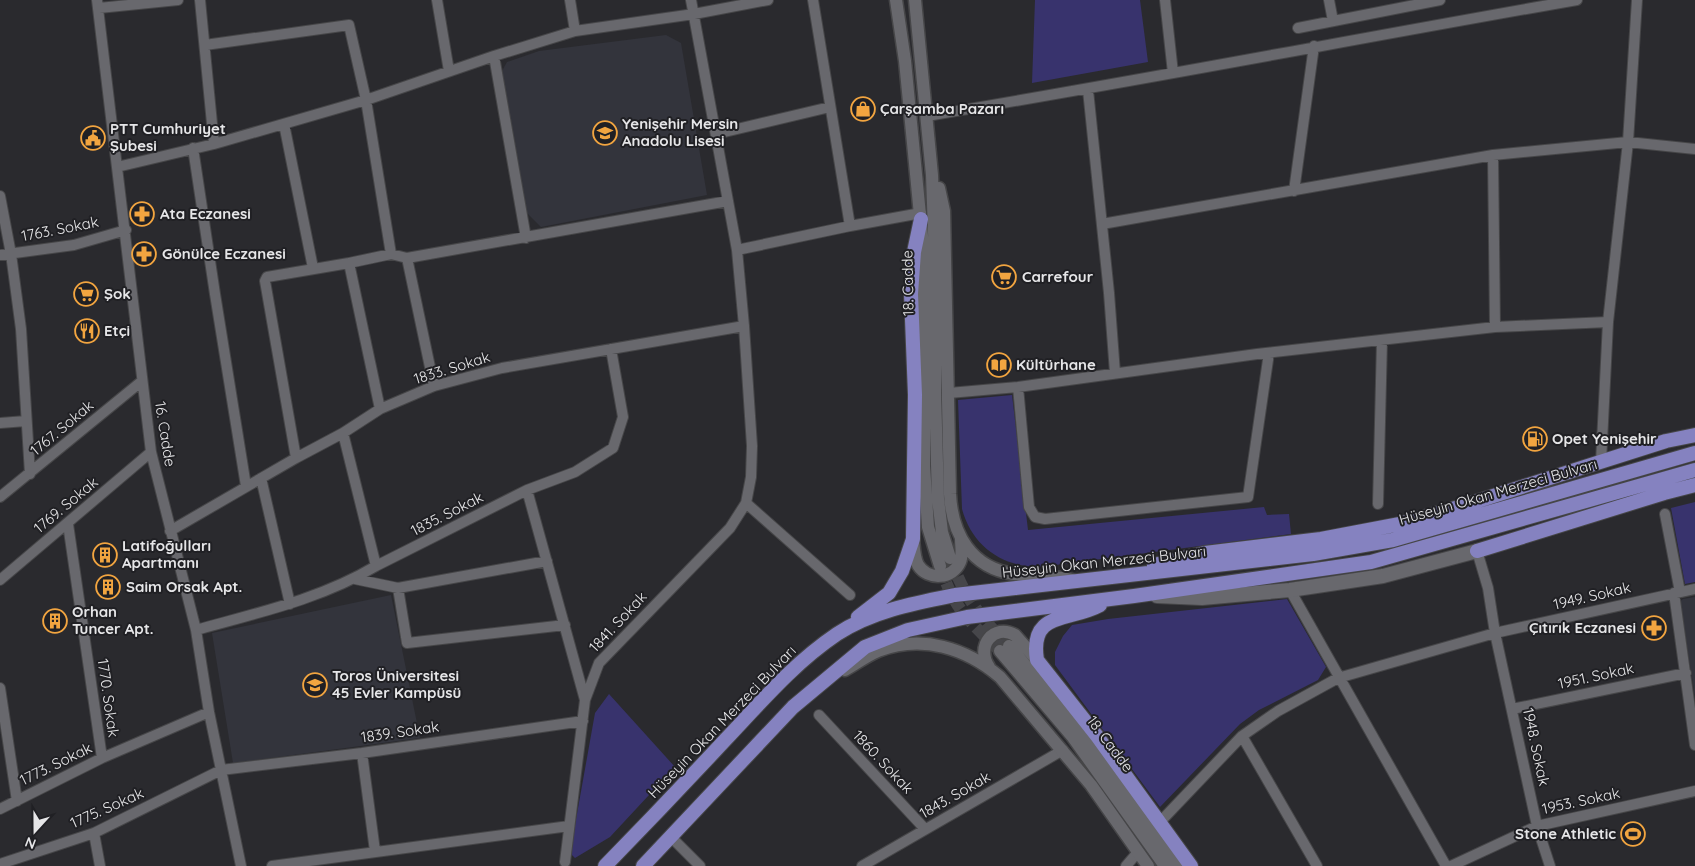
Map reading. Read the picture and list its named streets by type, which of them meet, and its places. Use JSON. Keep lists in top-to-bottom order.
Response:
{
  "streets": {
    "main road": ["Hüseyin Okan Merzeci Bulvarı"],
    "street": [
      "1763. Sokak",
      "18. Cadde",
      "1833. Sokak",
      "1767. Sokak",
      "16. Cadde",
      "1769. Sokak",
      "1835. Sokak",
      "1949. Sokak",
      "1841. Sokak",
      "1951. Sokak",
      "1770. Sokak",
      "1839. Sokak",
      "1948. Sokak",
      "1860. Sokak",
      "1773. Sokak",
      "1843. Sokak",
      "1953. Sokak",
      "1775. Sokak"
    ]
  },
  "crossings": [
    ["1763. Sokak", "16. Cadde"],
    ["1833. Sokak", "16. Cadde"],
    ["1833. Sokak", "1835. Sokak"],
    ["1833. Sokak", "1841. Sokak"],
    ["1767. Sokak", "16. Cadde"],
    ["16. Cadde", "1769. Sokak"],
    ["16. Cadde", "1835. Sokak"],
    ["16. Cadde", "1839. Sokak"],
    ["16. Cadde", "1773. Sokak"],
    ["16. Cadde", "1775. Sokak"],
    ["1769. Sokak", "1770. Sokak"],
    ["1949. Sokak", "1948. Sokak"],
    ["1841. Sokak", "1839. Sokak"],
    ["1951. Sokak", "1948. Sokak"],
    ["1770. Sokak", "1773. Sokak"],
    ["1839. Sokak", "1775. Sokak"],
    ["1948. Sokak", "1953. Sokak"],
    ["1860. Sokak", "1843. Sokak"]
  ],
  "places": {
    "shop": ["Çarşamba Pazarı"],
    "school or university": ["Yenişehir Mersin Anadolu Lisesi", "Toros Üniversitesi 45 Evler Kampüsü"],
    "public building": ["PTT Cumhuriyet Şubesi"],
    "pharmacy": ["Ata Eczanesi", "Gönülce Eczanesi", "Çıtırık Eczanesi"],
    "supermarket": ["Carrefour", "Şok"],
    "restaurant": ["Etçi"],
    "library": ["Kültürhane"],
    "fuel station": ["Opet Yenişehir"],
    "building": ["Latifoğulları Apartmanı", "Saim Orsak Apt.", "Orhan Tuncer Apt."],
    "sports": ["Stone Athletic"]
  },
  "north": "bottom"
}
